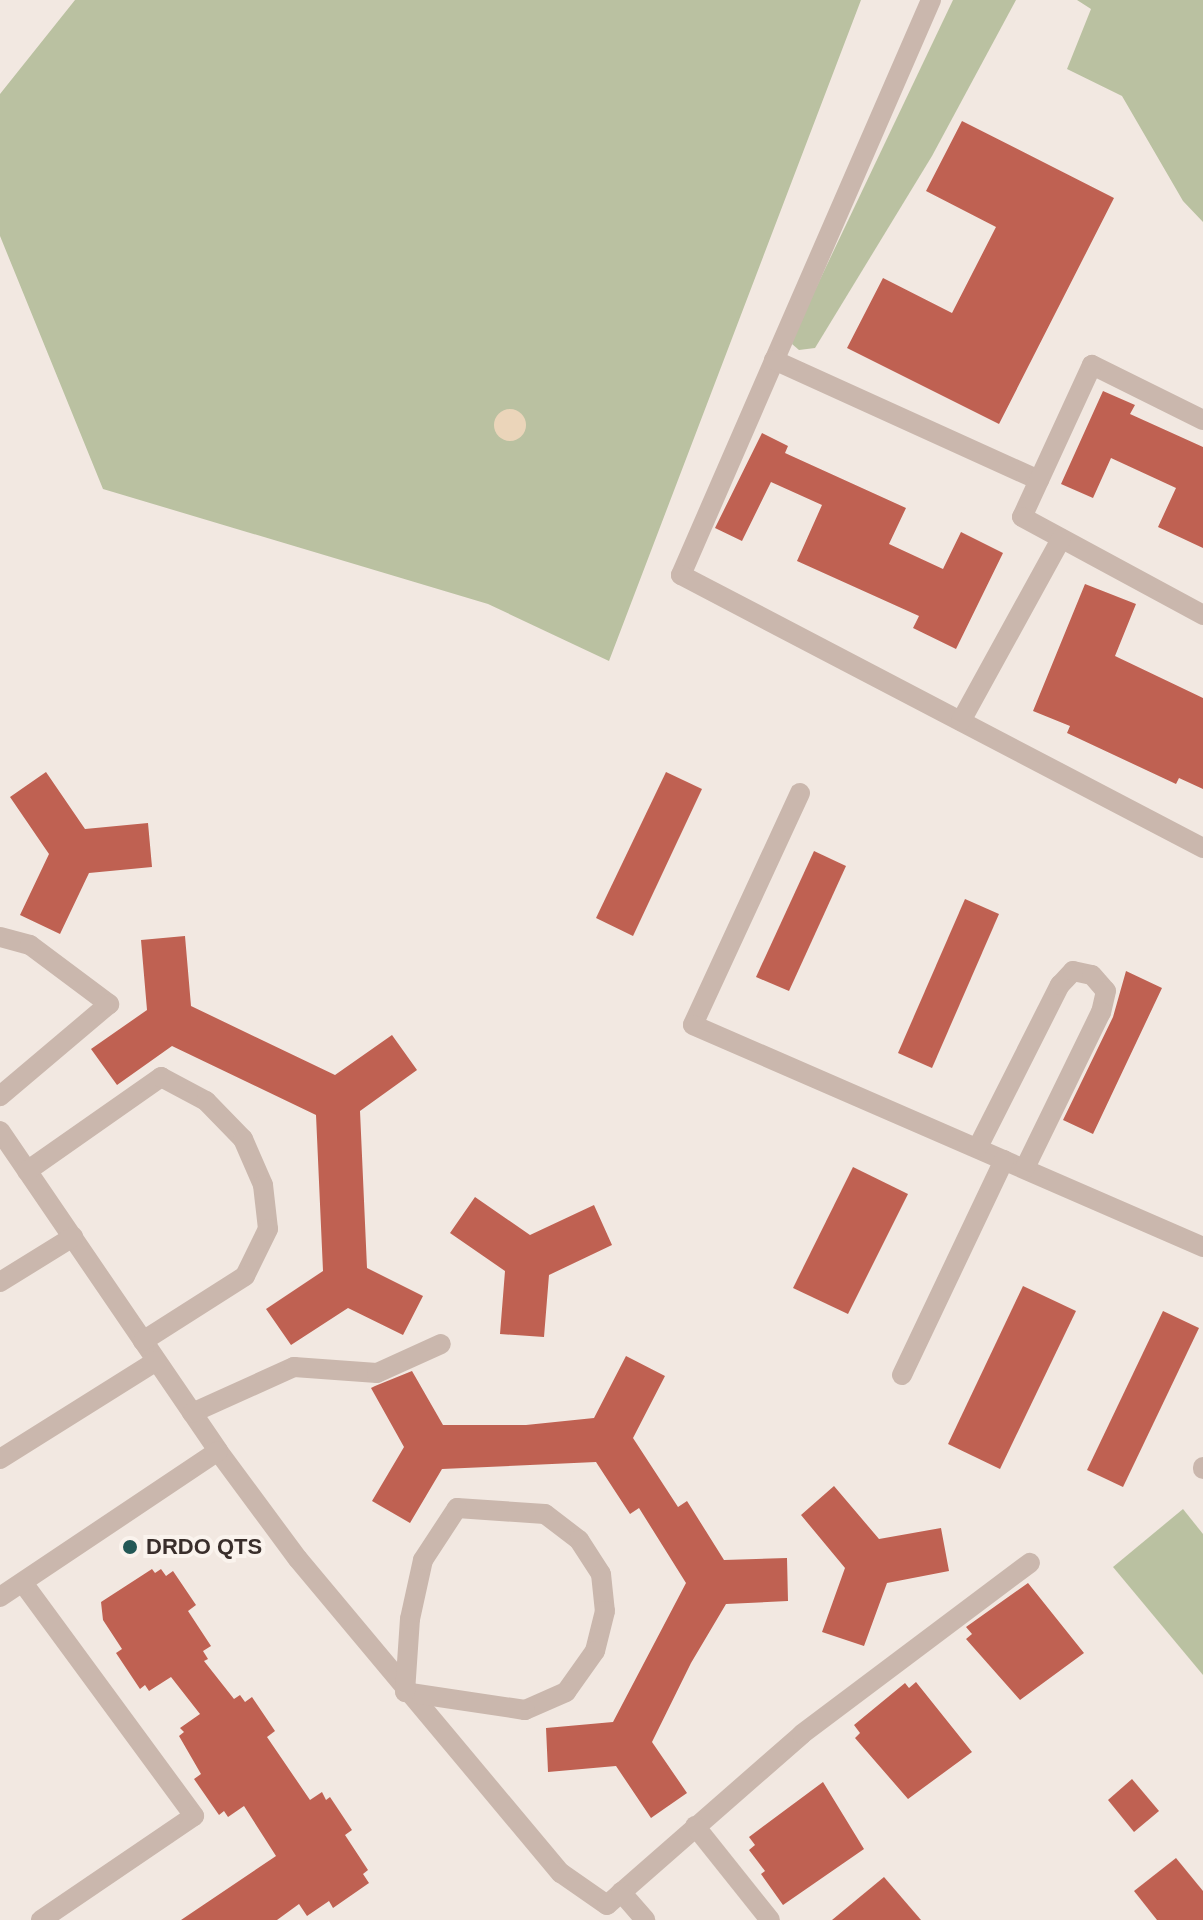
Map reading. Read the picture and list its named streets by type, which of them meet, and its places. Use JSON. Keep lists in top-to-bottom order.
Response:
{
  "places": ["DRDO QTS"]
}
